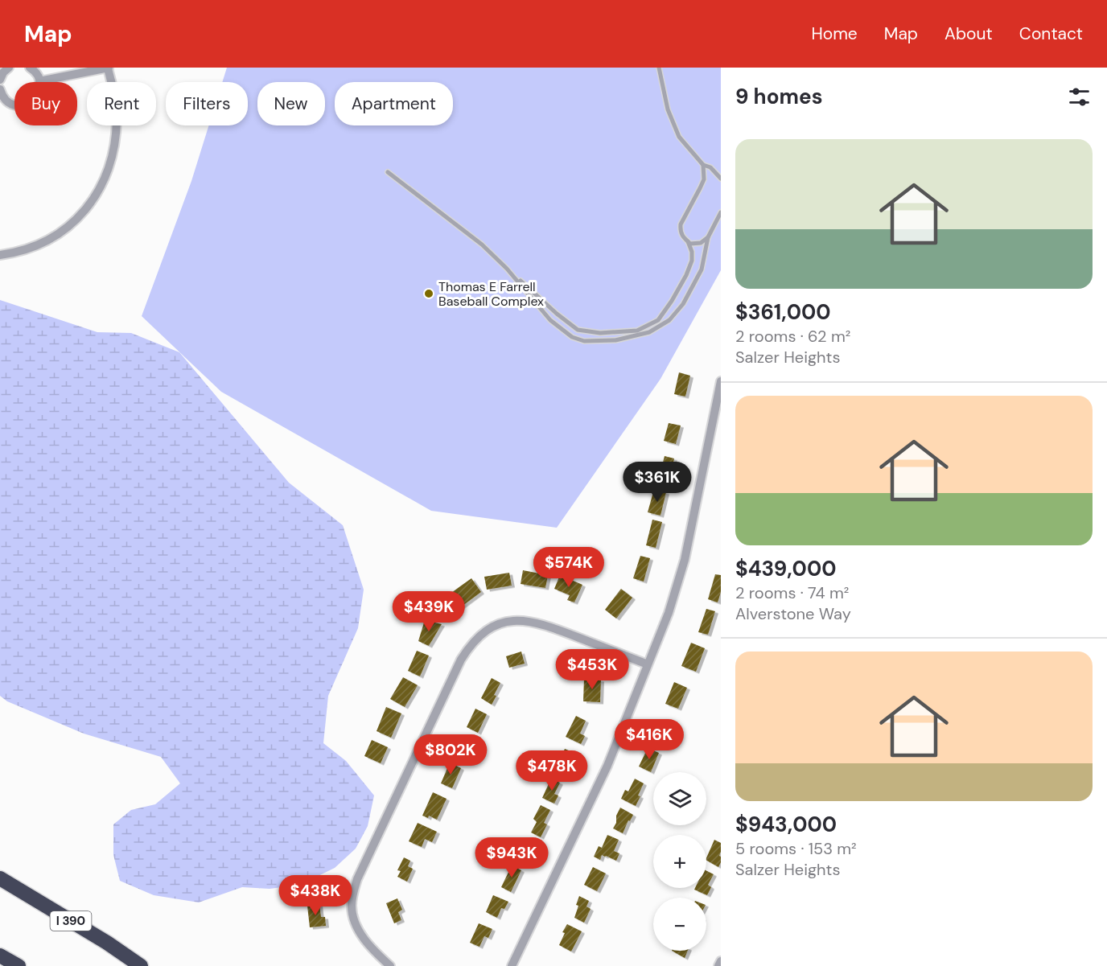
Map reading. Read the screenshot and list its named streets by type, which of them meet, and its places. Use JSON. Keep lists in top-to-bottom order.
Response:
{
  "streets": {
    "highway": ["I 390"]
  },
  "places": ["Thomas E Farrell Baseball Complex"],
  "page": {
    "header": "Map",
    "nav": [
      "Home",
      "Map",
      "About",
      "Contact"
    ],
    "heading": "9 homes",
    "chip": [
      "Buy",
      "Rent",
      "Filters",
      "New",
      "Apartment"
    ],
    "list": [
      {
        "name": "$361,000",
        "note": "2 rooms · 62 m² · Salzer Heights"
      },
      {
        "name": "$439,000",
        "note": "2 rooms · 74 m² · Alverstone Way"
      },
      {
        "name": "$943,000",
        "note": "5 rooms · 153 m² · Salzer Heights"
      }
    ],
    "price": [
      "$361K",
      "$574K",
      "$439K",
      "$453K",
      "$416K",
      "$802K",
      "$478K",
      "$943K",
      "$438K"
    ],
    "map_buttons": ["+", "−"]
  }
}
